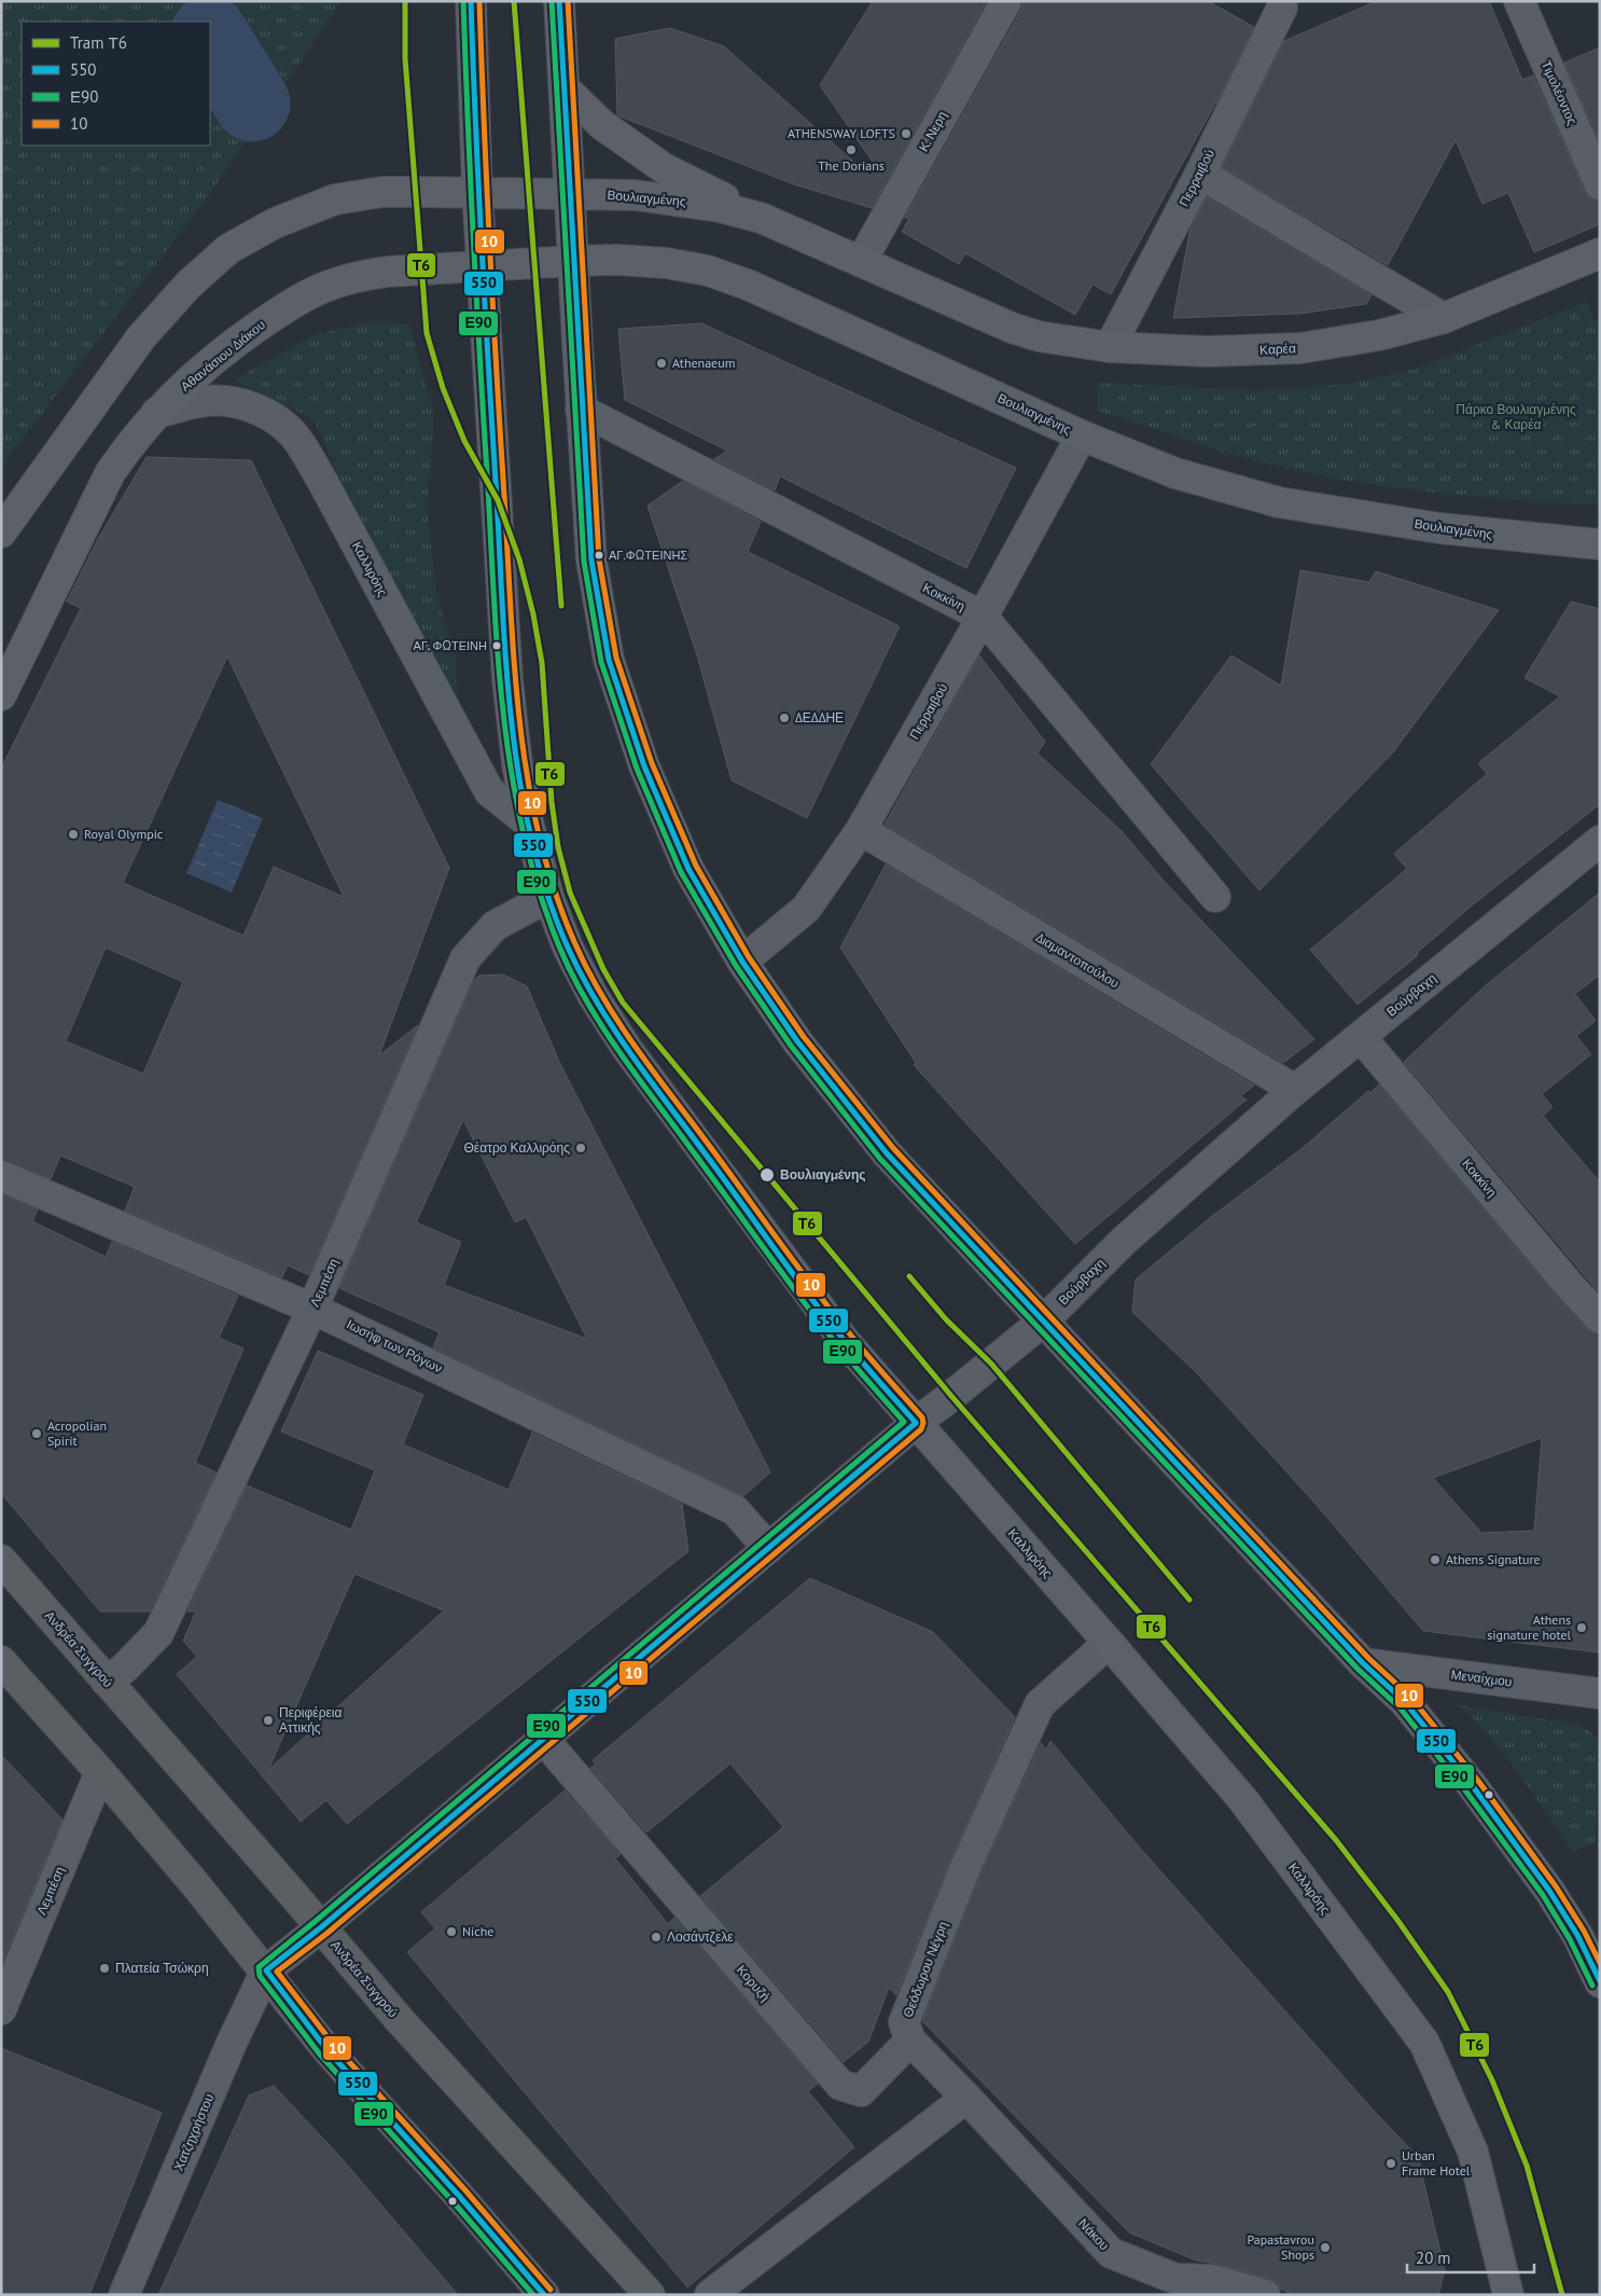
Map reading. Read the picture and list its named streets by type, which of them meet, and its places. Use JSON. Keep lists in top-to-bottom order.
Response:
{
  "streets": {
    "highway": ["Ανδρέα Συγγρού"],
    "main road": [
      "Βουλιαγμένης",
      "Καρέα",
      "Αθανάσιου Διάκου",
      "Καλλιρόης"
    ],
    "street": [
      "Τιμολέοντος",
      "Κ. Νερη",
      "Περραιβού",
      "Κοκκίνη",
      "Διαμαντοπούλου",
      "Βούρβαχη",
      "Λεμπέση",
      "Ιωσήφ των Ρόγων",
      "Μεναίχμου",
      "Θεόδωρου Νέγρη",
      "Κορυζή",
      "Χατζηχρήστου",
      "Νάκου"
    ]
  },
  "crossings": [
    ["Κ. Νερη", "Βουλιαγμένης"],
    ["Περραιβού", "Βουλιαγμένης"],
    ["Περραιβού", "Καρέα"],
    ["Περραιβού", "Κοκκίνη"],
    ["Περραιβού", "Διαμαντοπούλου"],
    ["Βουλιαγμένης", "Καρέα"],
    ["Βουλιαγμένης", "Αθανάσιου Διάκου"],
    ["Βουλιαγμένης", "Καλλιρόης"],
    ["Αθανάσιου Διάκου", "Καλλιρόης"],
    ["Καλλιρόης", "Βούρβαχη"],
    ["Καλλιρόης", "Λεμπέση"],
    ["Καλλιρόης", "Θεόδωρου Νέγρη"],
    ["Κοκκίνη", "Βούρβαχη"],
    ["Διαμαντοπούλου", "Βούρβαχη"],
    ["Βούρβαχη", "Ιωσήφ των Ρόγων"],
    ["Βούρβαχη", "Ανδρέα Συγγρού"],
    ["Βούρβαχη", "Κορυζή"],
    ["Βούρβαχη", "Χατζηχρήστου"],
    ["Λεμπέση", "Ιωσήφ των Ρόγων"],
    ["Λεμπέση", "Ανδρέα Συγγρού"],
    ["Θεόδωρου Νέγρη", "Κορυζή"]
  ],
  "parks": ["Πάρκο Βουλιαγμένης & Καρέα"],
  "places": [
    "ATHENSWAY LOFTS",
    "The Dorians",
    "Athenaeum",
    "ΑΓ.ΦΩΤΕΙΝΗΣ",
    "ΑΓ. ΦΩΤΕΙΝΗ",
    "ΔΕΔΔΗΕ",
    "Royal Olympic",
    "Θέατρο Καλλιρόης",
    "Βουλιαγμένης",
    "Acropolian Spirit",
    "Athens Signature",
    "Athens signature hotel",
    "Περιφέρεια Αττικής",
    "Niche",
    "Λοσάντζελε",
    "Πλατεία Τσώκρη",
    "Urban Frame Hotel",
    "Papastavrou Shops"
  ],
  "lines": [
    "tram line Τ6",
    "transit line 550",
    "transit line Ε90",
    "transit line 10"
  ],
  "legend": [
    "Tram Τ6",
    "550",
    "Ε90",
    "10"
  ],
  "scale_bar": "20 m"
}
